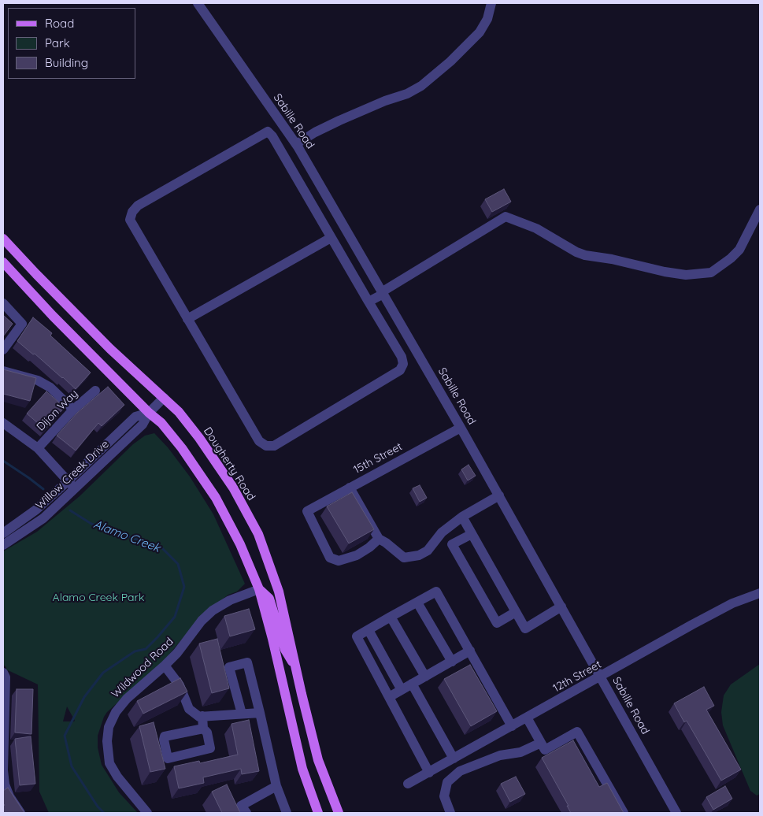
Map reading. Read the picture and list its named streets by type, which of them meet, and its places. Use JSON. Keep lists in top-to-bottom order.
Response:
{
  "streets": {
    "main road": ["Dougherty Road"],
    "street": [
      "Sabille Road",
      "Dijon Way",
      "15th Street",
      "Willow Creek Drive",
      "Wildwood Road",
      "12th Street"
    ]
  },
  "crossings": [
    ["Sabille Road", "15th Street"],
    ["Sabille Road", "12th Street"],
    ["Dougherty Road", "Willow Creek Drive"]
  ],
  "water": ["Alamo Creek"],
  "parks": ["Alamo Creek Park"],
  "legend": ["Road", "Park", "Building"]
}
